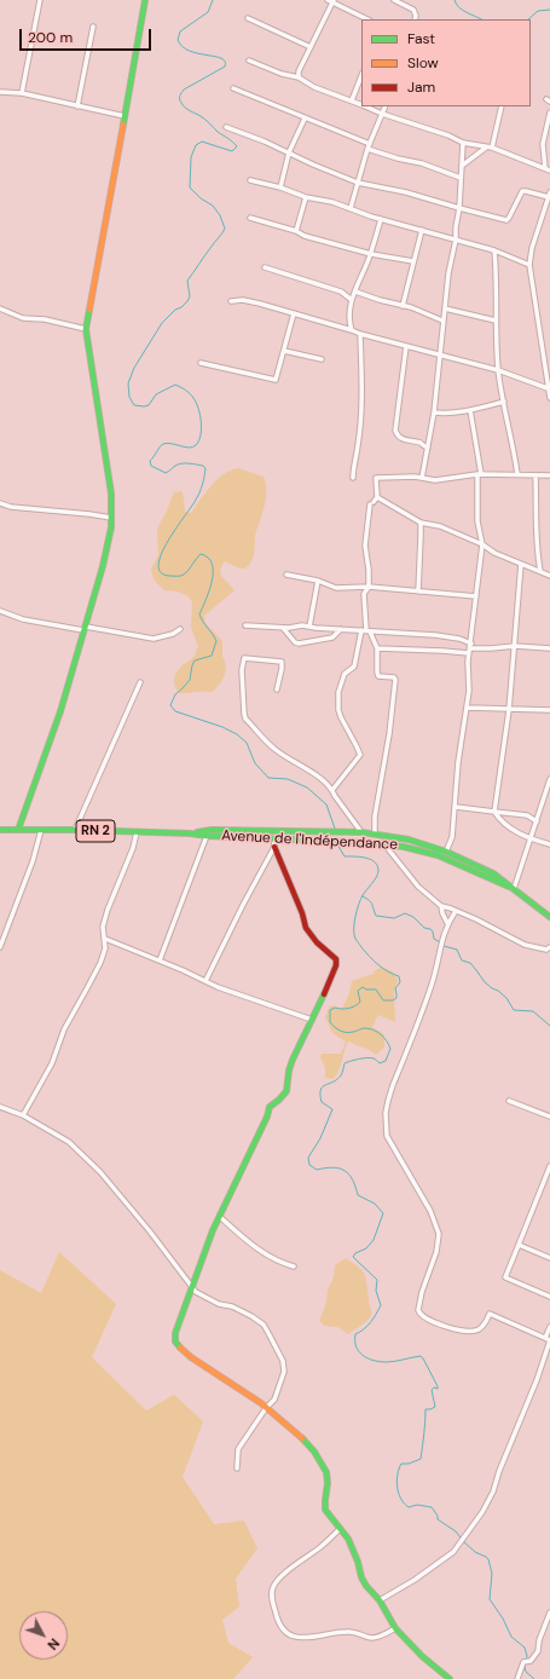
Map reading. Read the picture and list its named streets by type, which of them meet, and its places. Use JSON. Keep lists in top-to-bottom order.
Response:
{
  "streets": {
    "street": ["RN 2", "Avenue de l'Indépendance"]
  },
  "legend": ["Fast", "Slow", "Jam"],
  "scale_bar": "200 m",
  "north": "bottom right"
}
